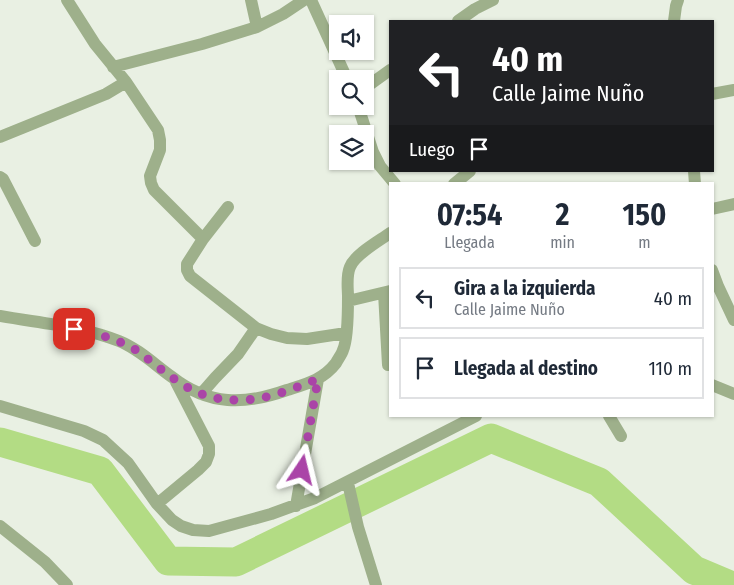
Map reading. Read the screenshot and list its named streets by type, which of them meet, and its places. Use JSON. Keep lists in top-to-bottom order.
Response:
{
  "page": {
    "turn": ["40 m", "Calle Jaime Nuño"],
    "then": "Luego",
    "eta": [
      "07:54",
      "Llegada",
      "2",
      "min",
      "150",
      "m"
    ],
    "list": [
      {
        "name": "Gira a la izquierda",
        "note": "Calle Jaime Nuño",
        "value": "40 m"
      },
      {
        "name": "Llegada al destino",
        "value": "110 m"
      }
    ]
  }
}
